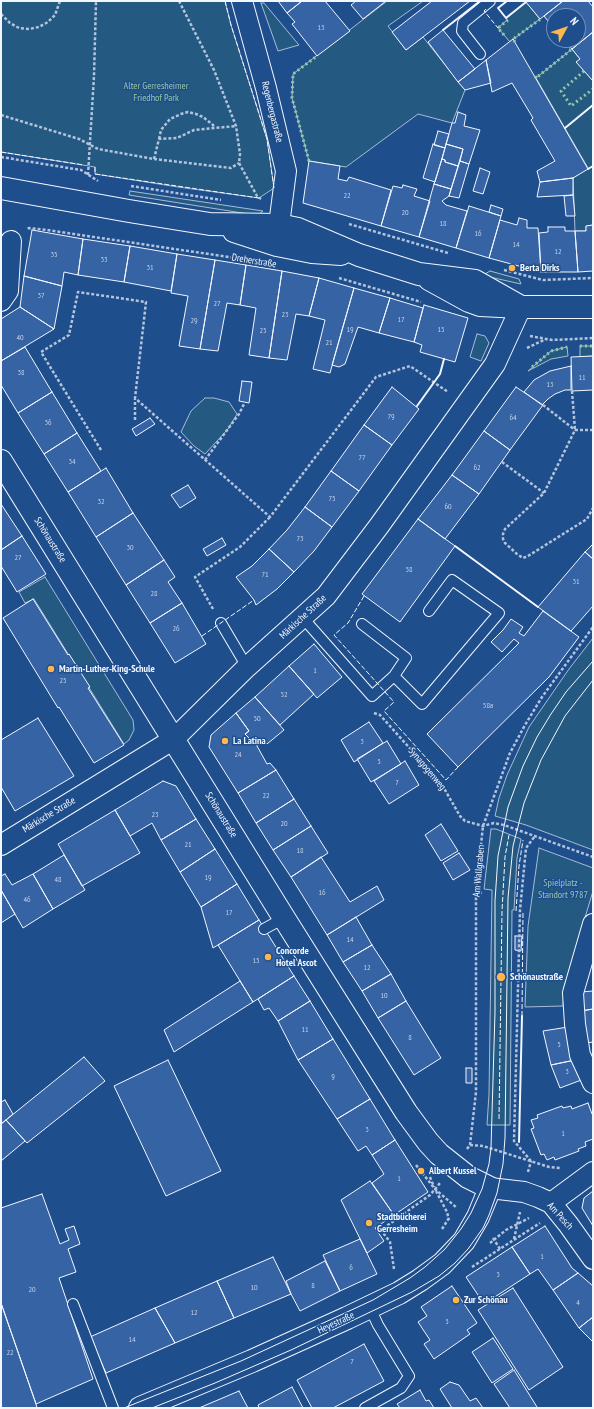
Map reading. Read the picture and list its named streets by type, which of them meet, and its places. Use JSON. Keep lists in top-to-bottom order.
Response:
{
  "streets": {
    "street": [
      "Regenbergastraße",
      "Dreherstraße",
      "Schönaustraße",
      "Märkische Straße",
      "Am Pesch",
      "Heyestraße"
    ],
    "path": ["Synagogenweg", "Am Wallgraben"]
  },
  "crossings": [
    ["Regenbergastraße", "Dreherstraße"],
    ["Dreherstraße", "Märkische Straße"],
    ["Schönaustraße", "Märkische Straße"],
    ["Schönaustraße", "Am Pesch"],
    ["Schönaustraße", "Heyestraße"],
    ["Synagogenweg", "Am Wallgraben"],
    ["Am Pesch", "Heyestraße"]
  ],
  "parks": ["Alter Gerresheimer Friedhof Park", "Spielplatz - Standort 9787"],
  "places": [
    "Berta Dirks",
    "Martin-Luther-King-Schule",
    "La Latina",
    "Concorde Hotel Ascot",
    "Schönaustraße",
    "Albert Kussel",
    "Stadtbücherei Gerresheim",
    "Zur Schönau"
  ],
  "house_numbers": [
    "13",
    "22",
    "20",
    "18",
    "16",
    "14",
    "12",
    "35",
    "33",
    "31",
    "37",
    "27",
    "23",
    "17",
    "29",
    "19",
    "15",
    "25",
    "40",
    "21",
    "38",
    "11",
    "13",
    "79",
    "64",
    "36",
    "77",
    "34",
    "62",
    "75",
    "32",
    "60",
    "73",
    "30",
    "27",
    "58",
    "71",
    "31",
    "28",
    "26",
    "1",
    "25",
    "52",
    "58a",
    "50",
    "3",
    "24",
    "5",
    "7",
    "22",
    "23",
    "20",
    "21",
    "18",
    "19",
    "48",
    "16",
    "46",
    "17",
    "14",
    "15",
    "12",
    "10",
    "11",
    "8",
    "5",
    "3",
    "9",
    "3",
    "1",
    "1",
    "1",
    "6",
    "3",
    "8",
    "10",
    "20",
    "4",
    "12",
    "5",
    "14",
    "22",
    "7"
  ],
  "north": "top right"
}
